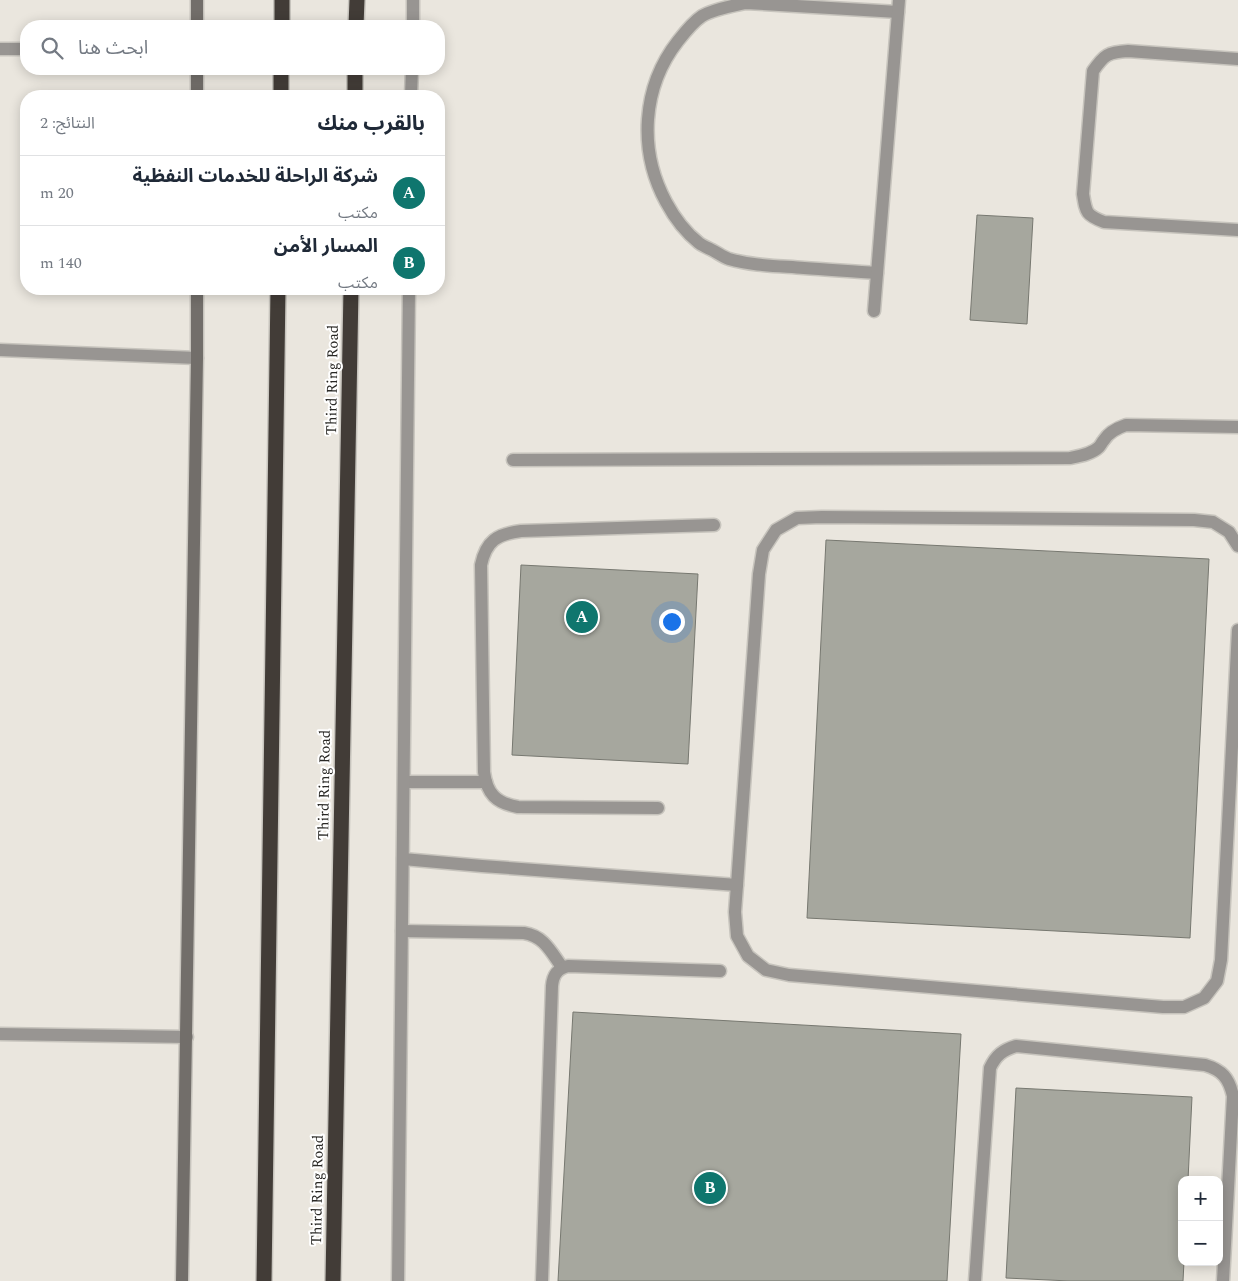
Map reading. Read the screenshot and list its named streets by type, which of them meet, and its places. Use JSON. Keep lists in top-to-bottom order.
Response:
{
  "streets": {
    "highway": ["Third Ring Road"]
  },
  "page": {
    "search": "ابحث هنا",
    "heading": ["بالقرب منك", "النتائج: 2"],
    "list": [
      {
        "mark": "A",
        "name": "شركة الراحلة للخدمات النفظية",
        "note": "مكتب",
        "value": "20 m"
      },
      {
        "mark": "B",
        "name": "المسار الأمن",
        "note": "مكتب",
        "value": "140 m"
      }
    ],
    "pins": ["A", "B"],
    "map_buttons": ["+", "−"]
  }
}
